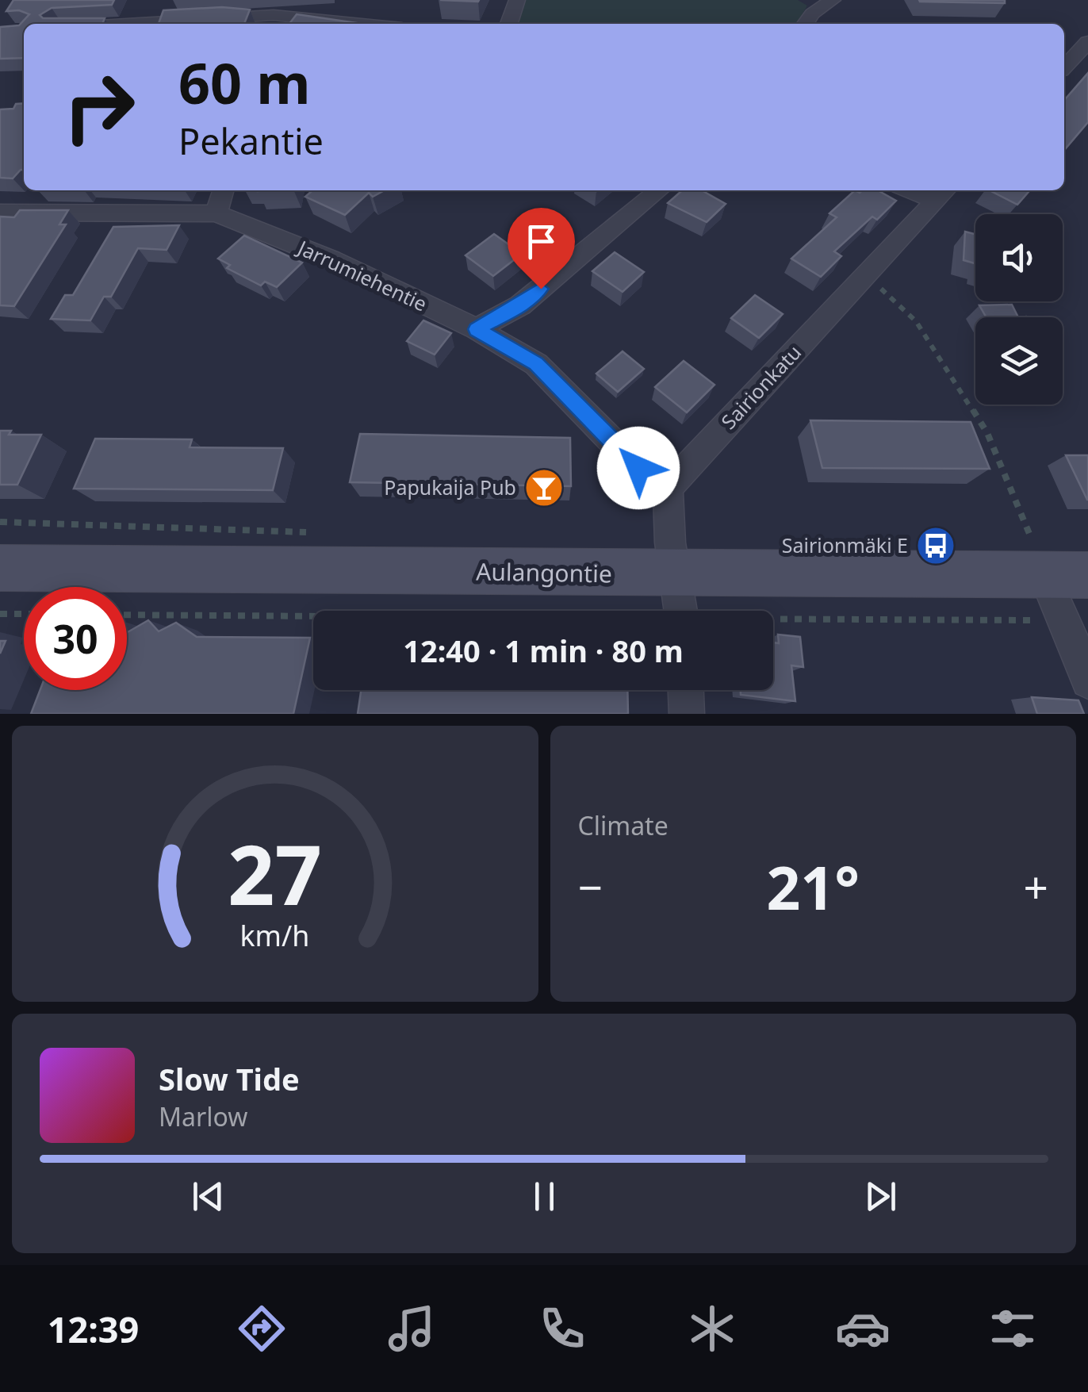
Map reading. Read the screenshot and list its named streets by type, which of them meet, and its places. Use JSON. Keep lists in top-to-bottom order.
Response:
{
  "streets": {
    "main road": ["Aulangontie"],
    "street": ["Jarrumiehentie", "Sairionkatu"]
  },
  "crossings": [
    ["Jarrumiehentie", "Sairionkatu"]
  ],
  "places": {
    "bar": ["Papukaija Pub"],
    "bus stop": ["Sairionmäki E"]
  },
  "page": {
    "turn": ["60 m", "Pekantie"],
    "limit": "30",
    "trip": "12:40 · 1 min · 80 m",
    "tile": "Climate",
    "heat": ["−", "21°", "+"],
    "song": ["Slow Tide", "Marlow"],
    "tabs": "12:39",
    "gauge": ["27", "km/h"]
  }
}
